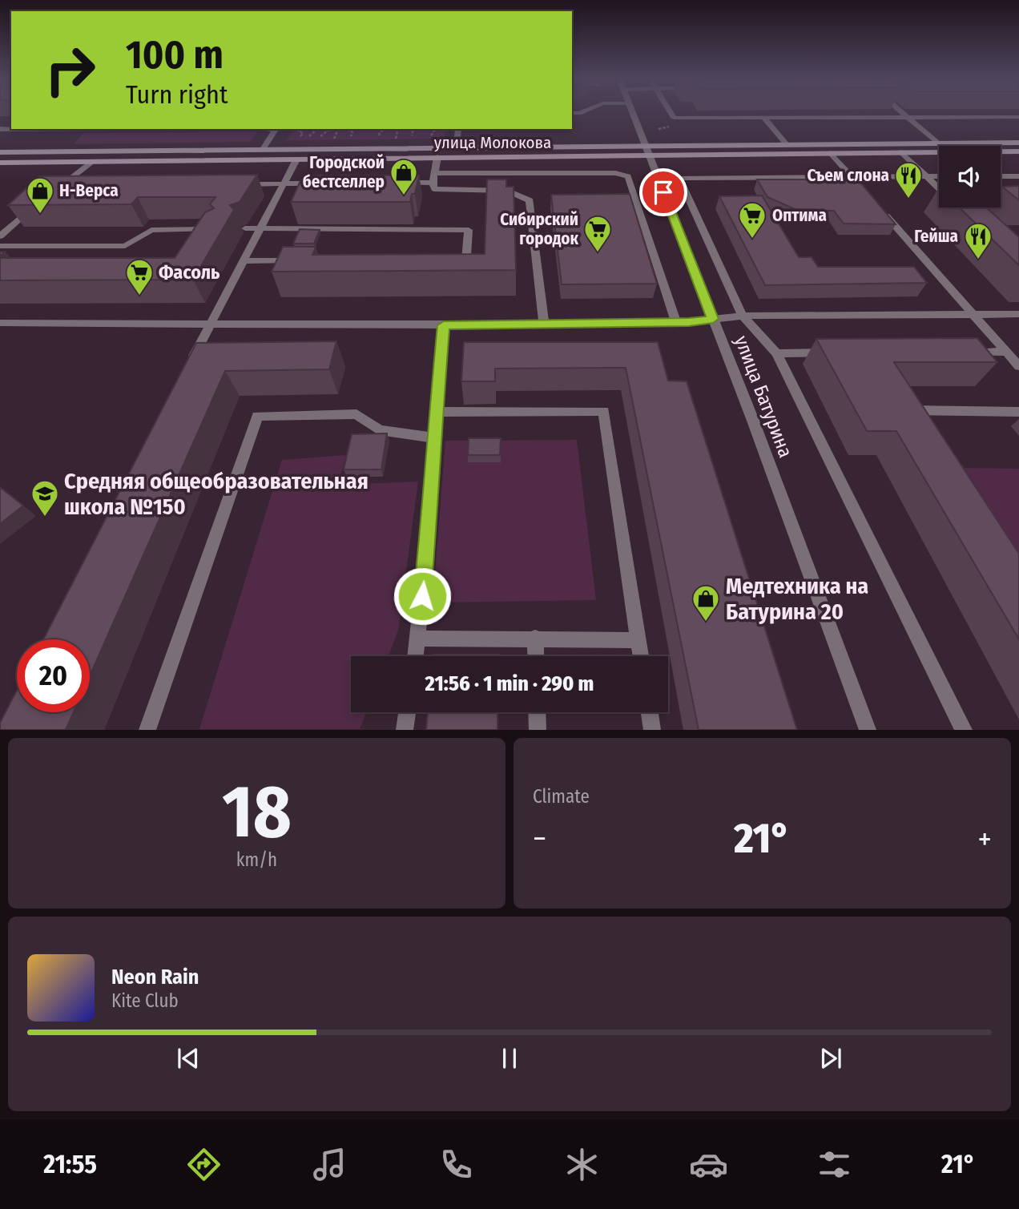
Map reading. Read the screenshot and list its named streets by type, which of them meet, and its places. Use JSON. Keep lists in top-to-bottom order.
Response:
{
  "streets": {
    "main road": ["улица Молокова"],
    "street": ["улица Батурина"]
  },
  "crossings": [
    ["улица Молокова", "улица Батурина"]
  ],
  "places": {
    "shop": ["Городской бестселлер", "Н-Верса", "Медтехника на Батурина 20"],
    "restaurant": ["Съем слона", "Гейша"],
    "supermarket": ["Оптима", "Сибирский городок", "Фасоль"],
    "school or university": ["Средняя общеобразовательная школа №150"]
  },
  "page": {
    "turn": ["100 m", "Turn right"],
    "limit": "20",
    "trip": "21:56 · 1 min · 290 m",
    "tile": [
      ["18", "km/h"],
      "Climate"
    ],
    "heat": ["−", "21°", "+"],
    "song": ["Neon Rain", "Kite Club"],
    "tabs": ["21:55", "21°"]
  }
}
